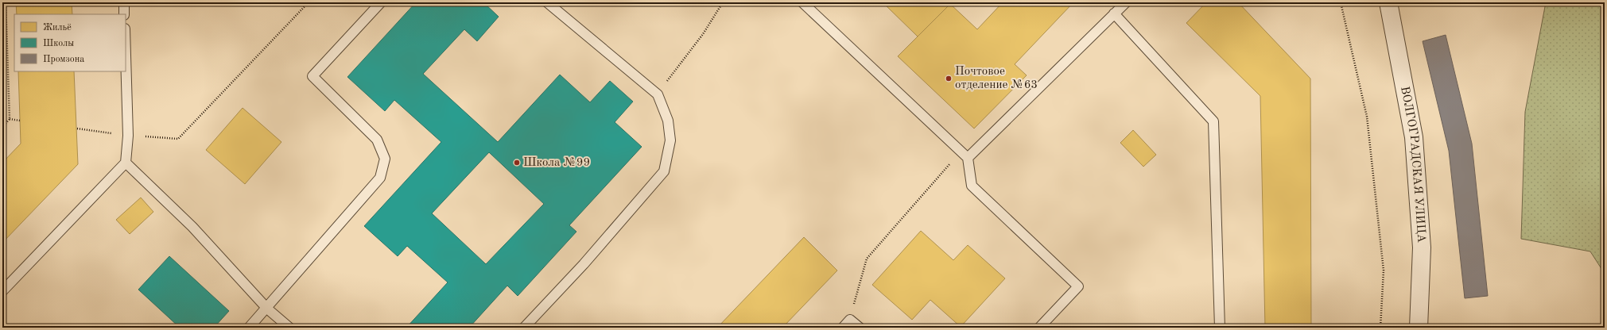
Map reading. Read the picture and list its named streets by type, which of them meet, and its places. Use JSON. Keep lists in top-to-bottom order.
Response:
{
  "streets": {
    "street": ["ВОЛГОГРАДСКАЯ УЛИЦА"]
  },
  "places": ["Почтовое отделение №63", "Школа №99"],
  "legend": ["Жильё", "Школы", "Промзона"]
}
